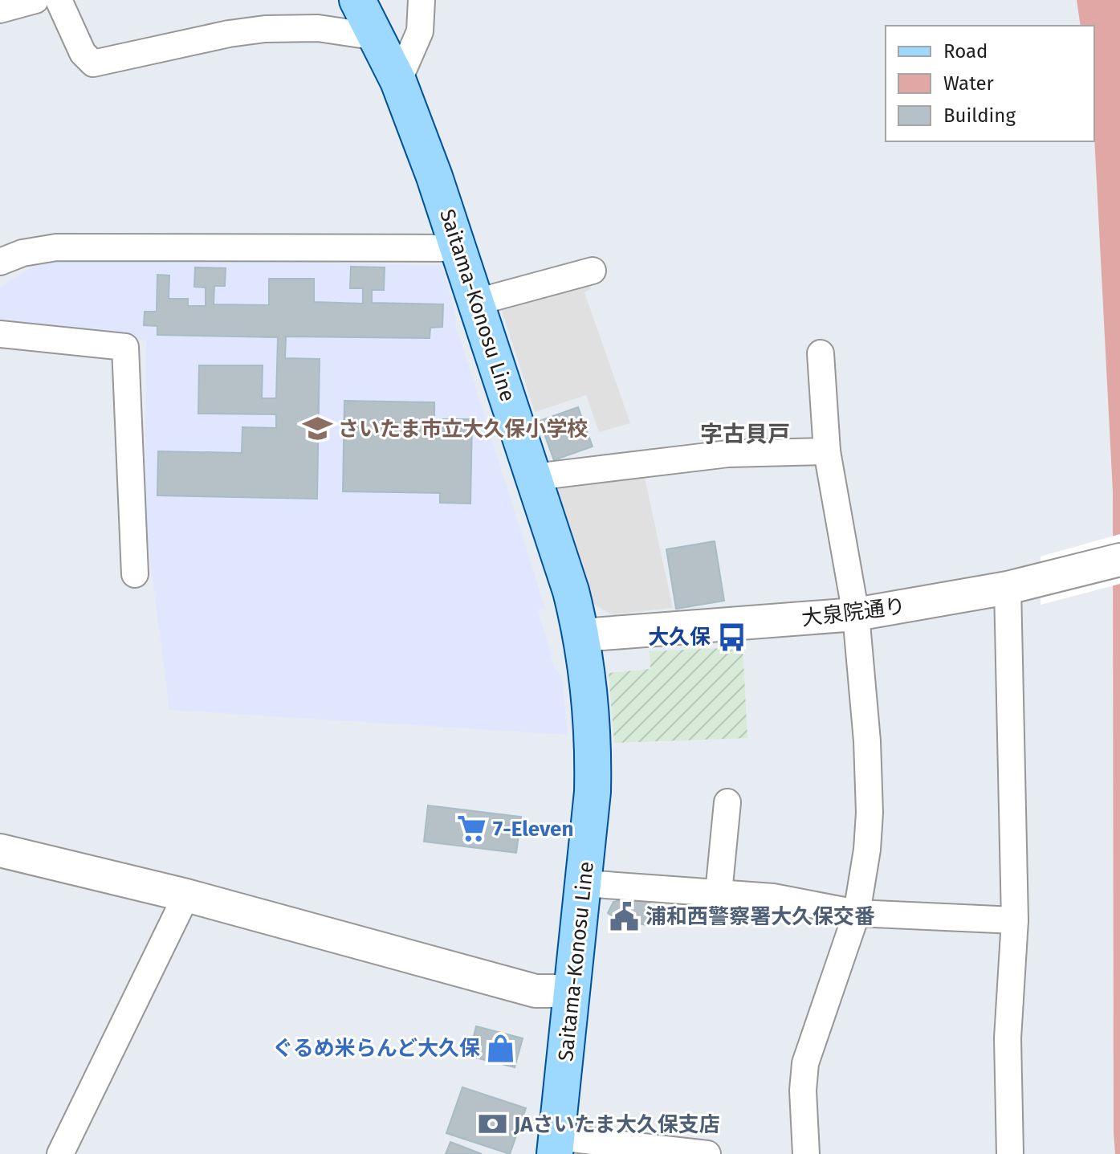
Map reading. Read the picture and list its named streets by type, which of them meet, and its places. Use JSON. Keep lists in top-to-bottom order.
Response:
{
  "streets": {
    "main road": ["Saitama-Konosu Line"],
    "street": ["大泉院通り"]
  },
  "crossings": [
    ["Saitama-Konosu Line", "大泉院通り"]
  ],
  "districts": ["字古貝戸"],
  "places": {
    "school or university": ["さいたま市立大久保小学校"],
    "bus stop": ["大久保"],
    "supermarket": ["7-Eleven"],
    "public building": ["浦和西警察署大久保交番"],
    "shop": ["ぐるめ米らんど大久保"],
    "bank": ["JAさいたま大久保支店"]
  },
  "legend": ["Road", "Water", "Building"]
}
